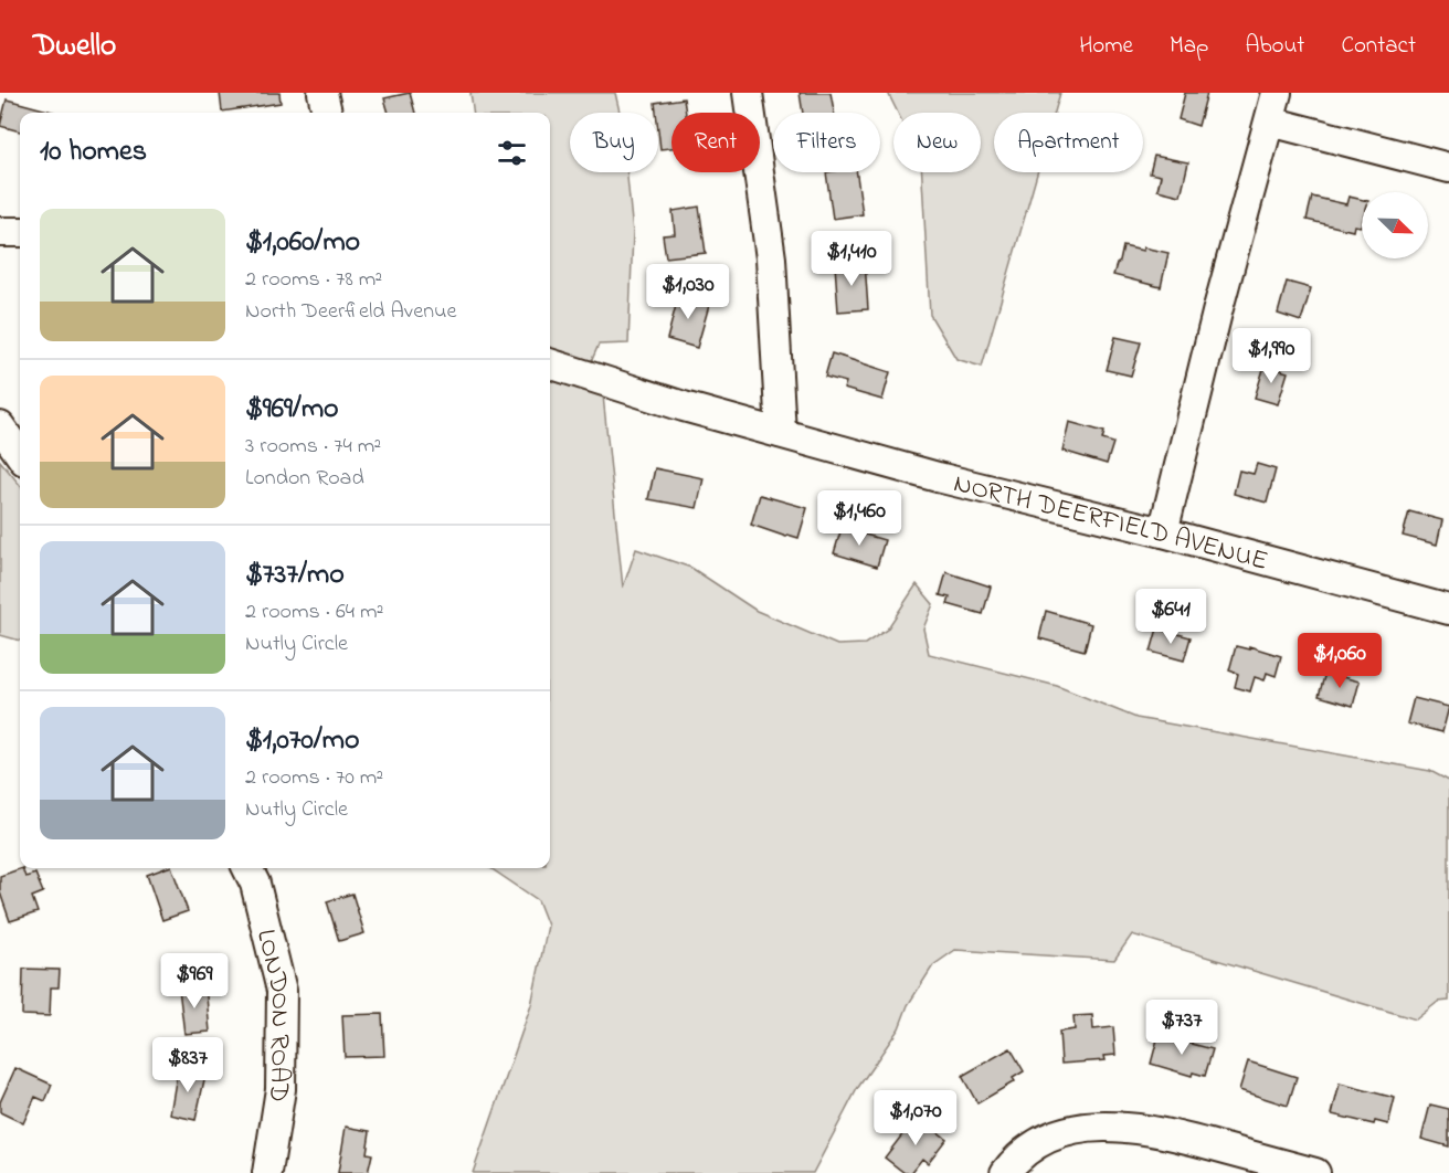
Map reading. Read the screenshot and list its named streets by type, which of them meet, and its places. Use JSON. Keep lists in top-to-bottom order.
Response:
{
  "streets": {
    "street": ["NORTH DEERFIELD AVENUE", "LONDON ROAD"]
  },
  "north": "bottom right",
  "page": {
    "header": "Dwello",
    "nav": [
      "Home",
      "Map",
      "About",
      "Contact"
    ],
    "chip": [
      "Buy",
      "Rent",
      "Filters",
      "New",
      "Apartment"
    ],
    "heading": "10 homes",
    "list": [
      {
        "name": "$1,060/mo",
        "note": "2 rooms · 78 m² · North Deerfield Avenue"
      },
      {
        "name": "$969/mo",
        "note": "3 rooms · 74 m² · London Road"
      },
      {
        "name": "$737/mo",
        "note": "2 rooms · 64 m² · Nutly Circle"
      },
      {
        "name": "$1,070/mo",
        "note": "2 rooms · 70 m² · Nutly Circle"
      }
    ],
    "price": [
      "$1,410",
      "$1,030",
      "$1,990",
      "$1,460",
      "$641",
      "$1,060",
      "$969",
      "$737",
      "$837",
      "$1,070"
    ]
  }
}
